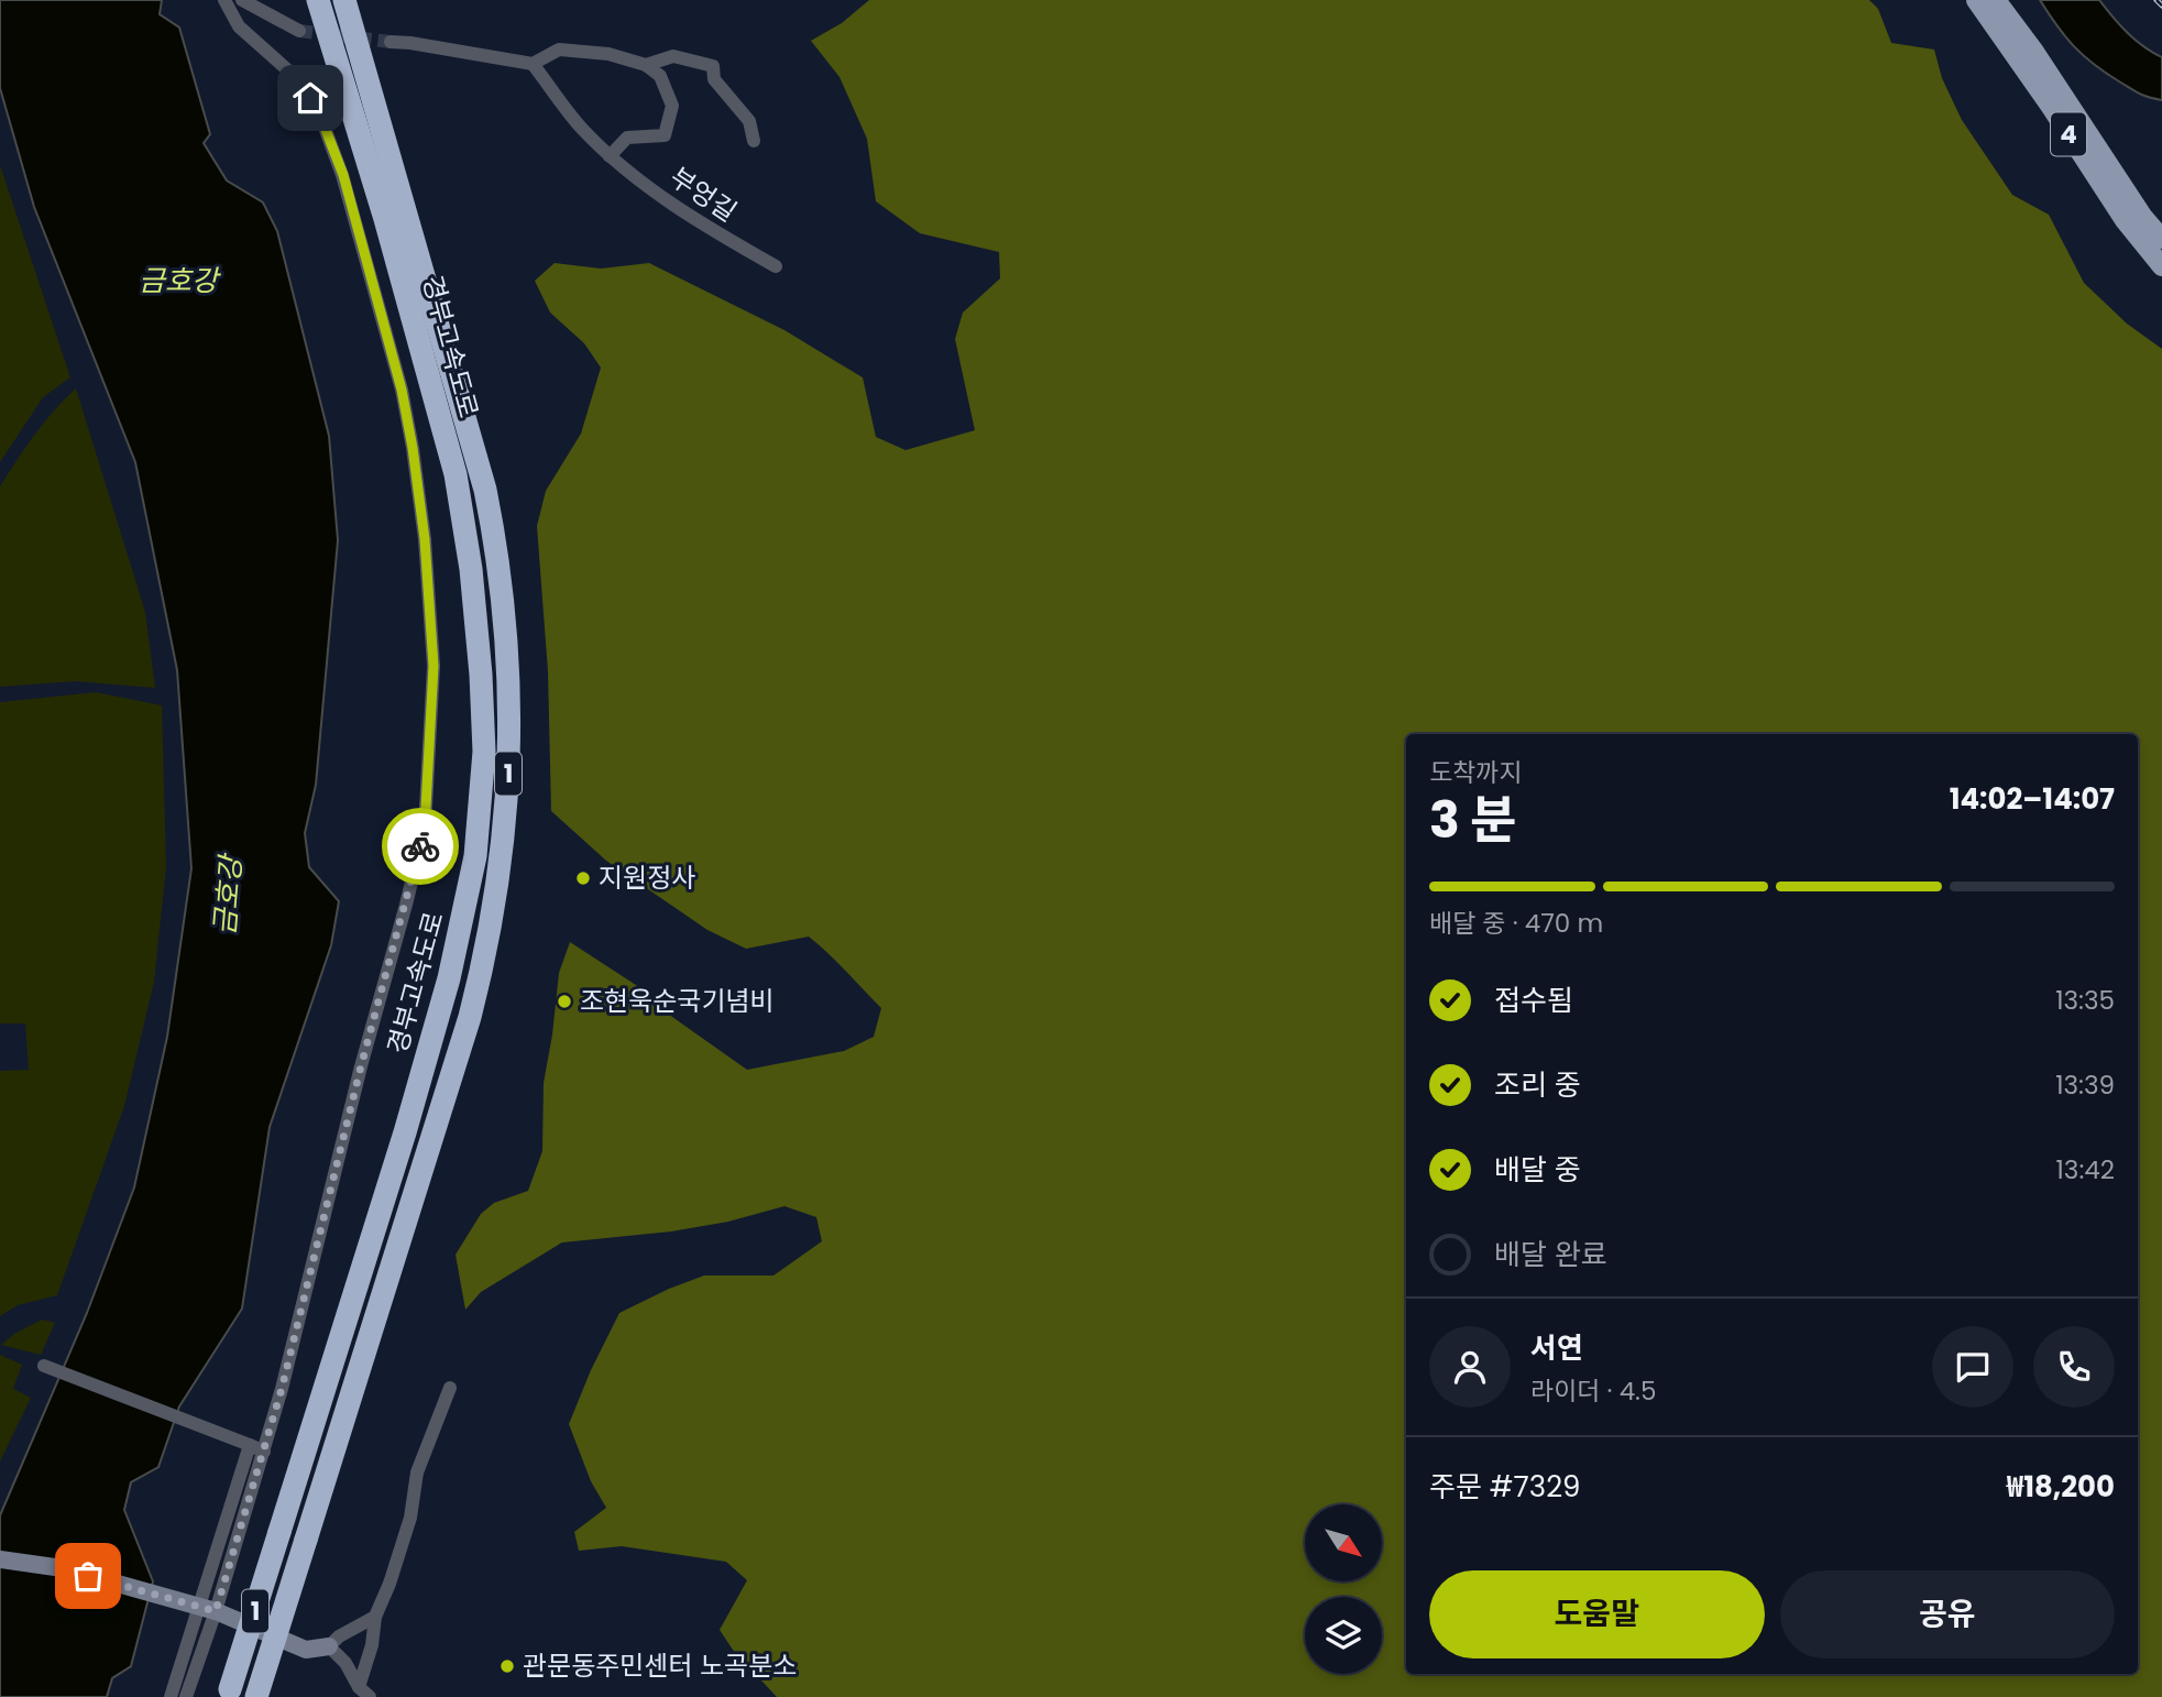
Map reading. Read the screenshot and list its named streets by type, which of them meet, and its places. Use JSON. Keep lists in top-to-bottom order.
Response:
{
  "streets": {
    "highway": ["경부고속도로", "1"],
    "main road": ["4"],
    "street": ["부엉길"]
  },
  "water": ["금호강"],
  "places": ["지원정사", "조현욱순국기념비", "관문동주민센터 노곡분소"],
  "north": "bottom right",
  "page": {
    "heading": ["3 분", "도착까지", "14:02–14:07"],
    "panel": [
      "서연",
      "라이더 · 4.5",
      "주문 #7329",
      "₩18,200"
    ],
    "bar": "배달 중 · 470 m",
    "list": [
      ["접수됨", "13:35"],
      ["조리 중", "13:39"],
      ["배달 중", "13:42"],
      "배달 완료"
    ],
    "buttons": ["도움말", "공유"]
  }
}
